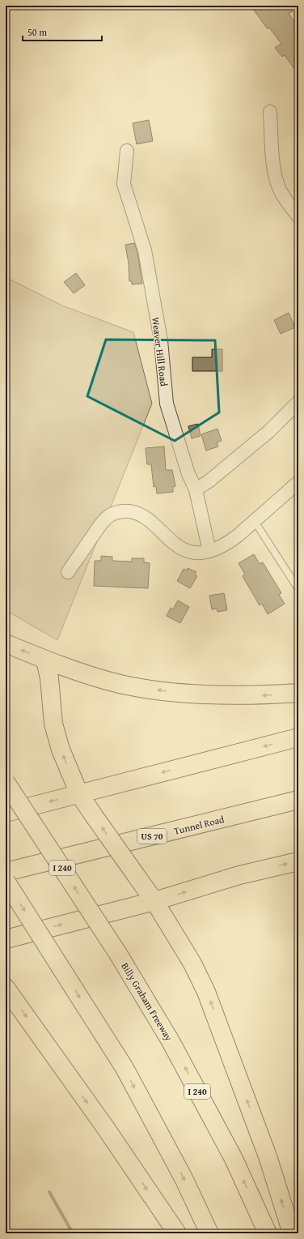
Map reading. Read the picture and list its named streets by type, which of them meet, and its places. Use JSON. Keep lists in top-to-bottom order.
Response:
{
  "streets": {
    "main road": [
      "Tunnel Road",
      "US 70",
      "I 240",
      "Billy Graham Freeway"
    ],
    "street": ["Weaver Hill Road"]
  },
  "scale_bar": "50 m"
}
